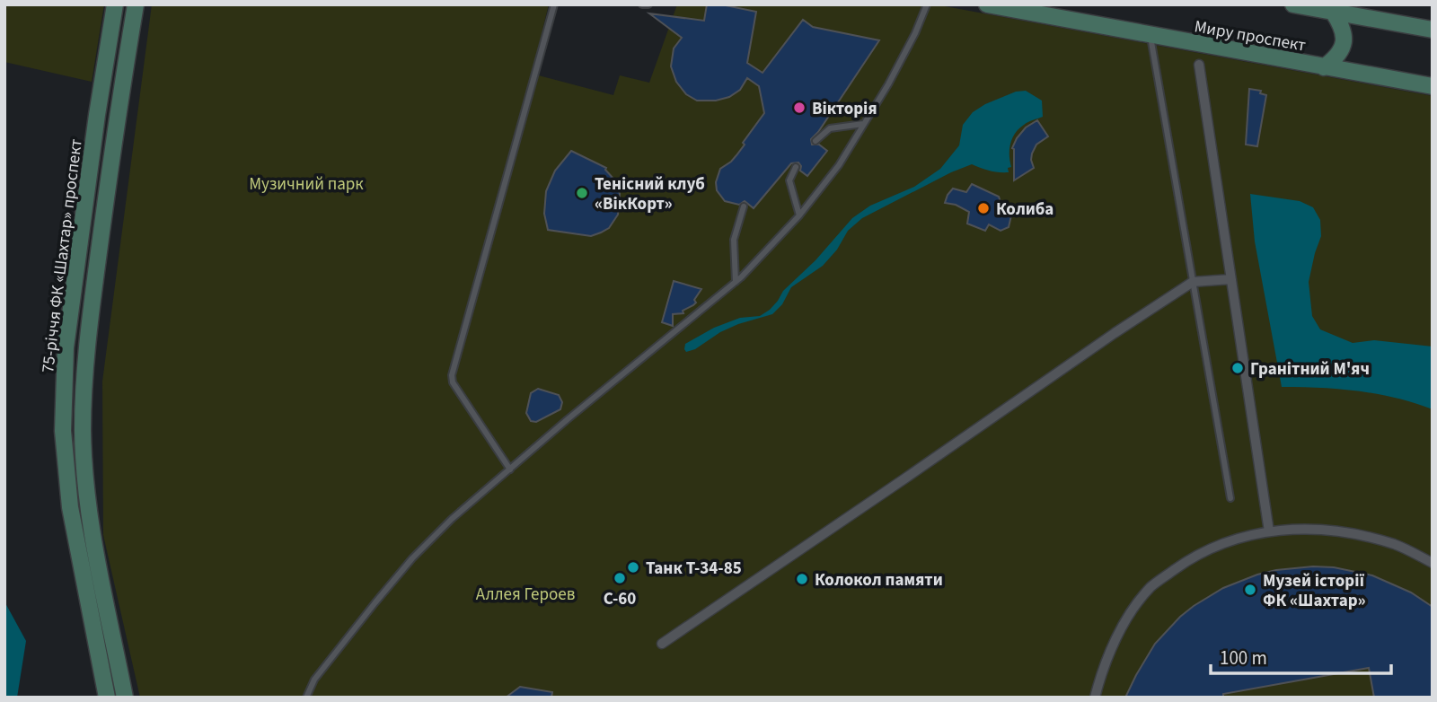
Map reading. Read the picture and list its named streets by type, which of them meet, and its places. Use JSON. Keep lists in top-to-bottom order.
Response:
{
  "streets": {
    "main road": ["Миру проспект", "75-річчя ФК «Шахтар» проспект"]
  },
  "parks": ["Музичний парк", "Аллея Героев"],
  "places": [
    "Вікторія",
    "Тенісний клуб «ВікКорт»",
    "Колиба",
    "Гранітний М'яч",
    "Танк Т-34-85",
    "С-60",
    "Колокол памяти",
    "Музей історії ФК «Шахтар»"
  ],
  "scale_bar": "100 m"
}
